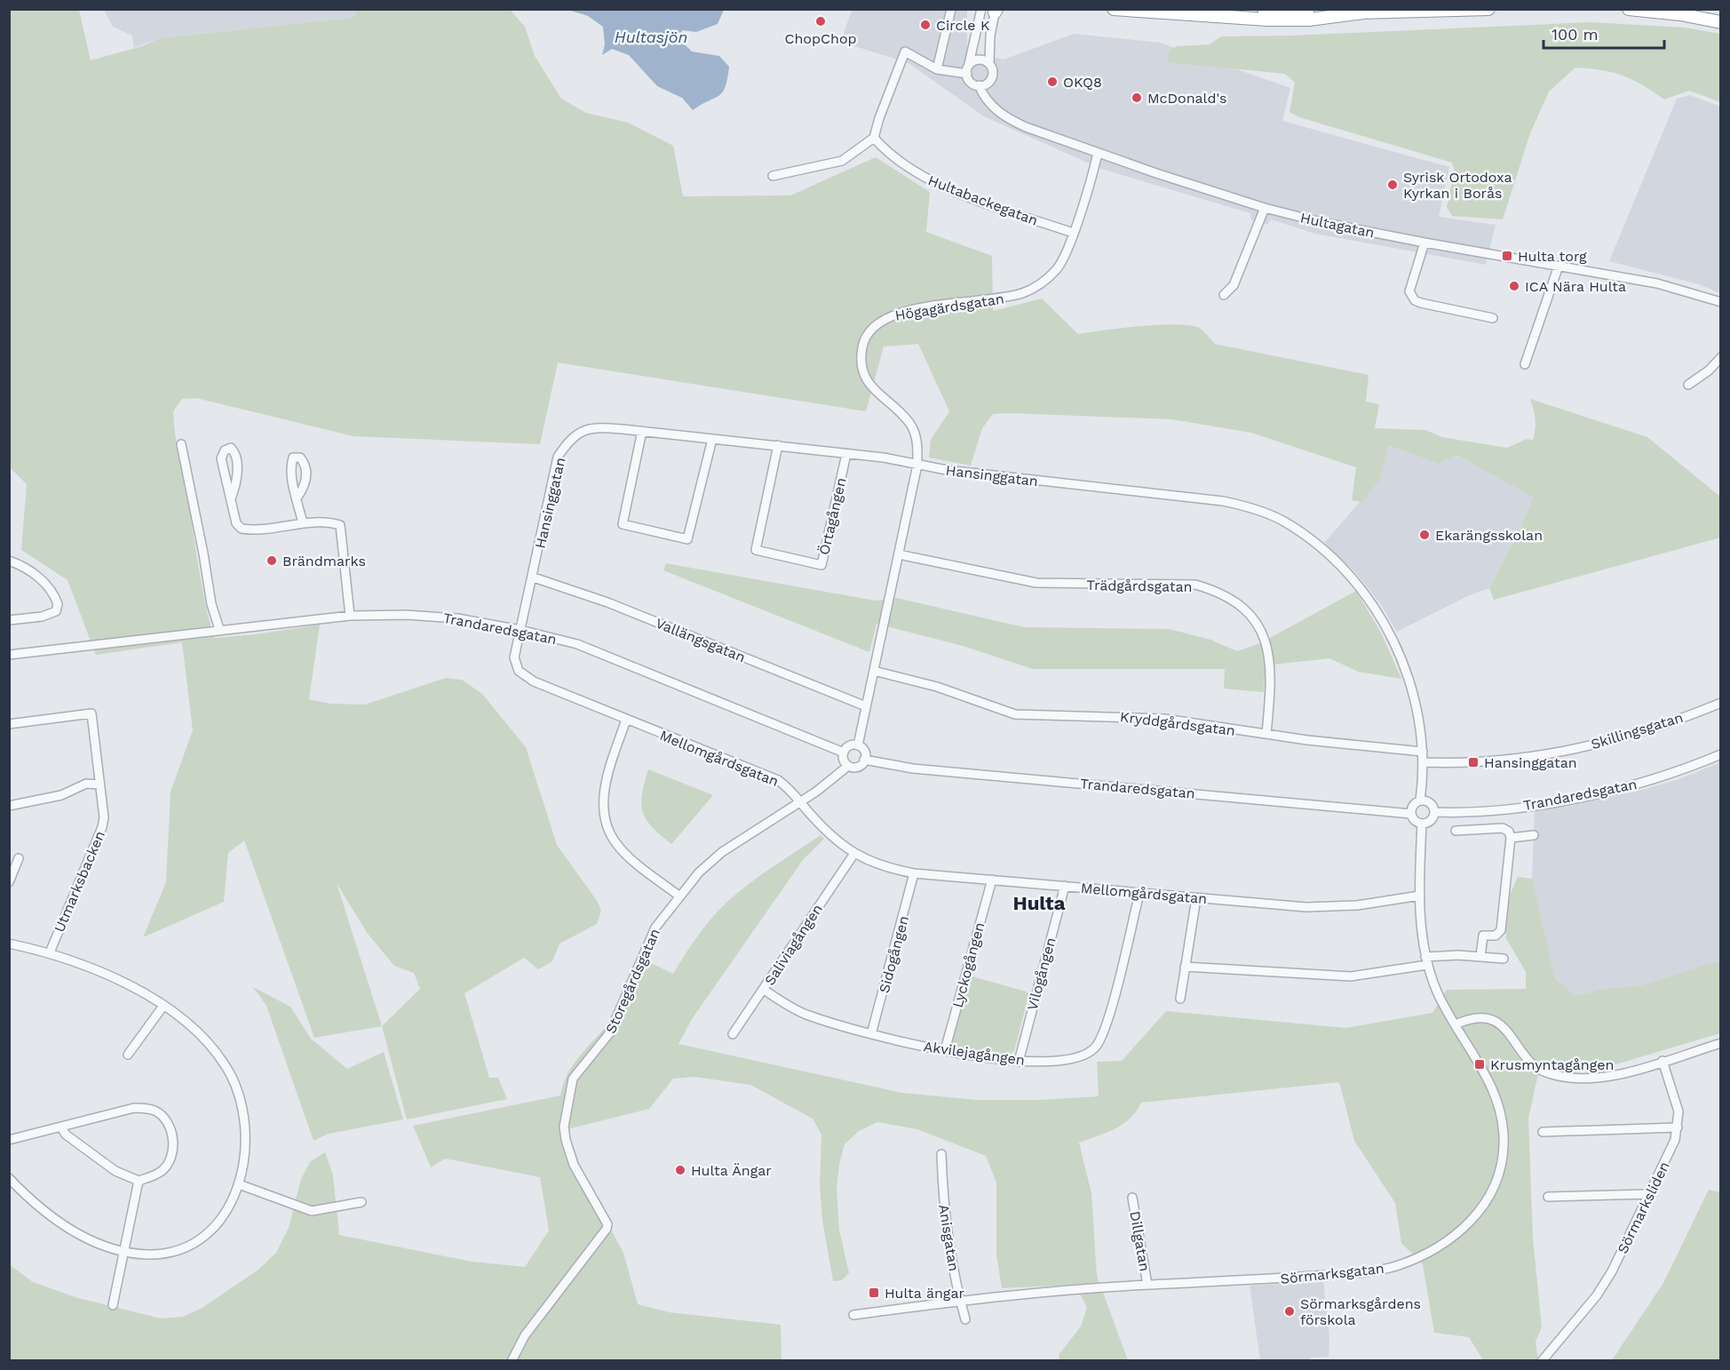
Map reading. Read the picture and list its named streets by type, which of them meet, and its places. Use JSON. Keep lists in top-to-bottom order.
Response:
{
  "streets": {
    "street": [
      "Hultabackegatan",
      "Hultagatan",
      "Högagärdsgatan",
      "Hansinggatan",
      "Örtagången",
      "Trädgårdsgatan",
      "Trandaredsgatan",
      "Vallängsgatan",
      "Kryddgårdsgatan",
      "Skillingsgatan",
      "Mellomgårdsgatan",
      "Utmarksbacken",
      "Saliviagången",
      "Sidogången",
      "Lyckogången",
      "Vilogången",
      "Storegårdsgatan",
      "Akvilejagången",
      "Sörmarksliden",
      "Anisgatan",
      "Dillgatan",
      "Sörmarksgatan"
    ]
  },
  "crossings": [
    ["Hultabackegatan", "Högagärdsgatan"],
    ["Hultagatan", "Högagärdsgatan"],
    ["Högagärdsgatan", "Hansinggatan"],
    ["Högagärdsgatan", "Trädgårdsgatan"],
    ["Högagärdsgatan", "Trandaredsgatan"],
    ["Högagärdsgatan", "Vallängsgatan"],
    ["Högagärdsgatan", "Kryddgårdsgatan"],
    ["Högagärdsgatan", "Storegårdsgatan"],
    ["Hansinggatan", "Örtagången"],
    ["Hansinggatan", "Trandaredsgatan"],
    ["Hansinggatan", "Vallängsgatan"],
    ["Hansinggatan", "Kryddgårdsgatan"],
    ["Hansinggatan", "Skillingsgatan"],
    ["Hansinggatan", "Mellomgårdsgatan"],
    ["Hansinggatan", "Sörmarksgatan"],
    ["Trädgårdsgatan", "Kryddgårdsgatan"],
    ["Trandaredsgatan", "Mellomgårdsgatan"],
    ["Trandaredsgatan", "Storegårdsgatan"],
    ["Trandaredsgatan", "Sörmarksgatan"],
    ["Mellomgårdsgatan", "Saliviagången"],
    ["Mellomgårdsgatan", "Sidogången"],
    ["Mellomgårdsgatan", "Lyckogången"],
    ["Mellomgårdsgatan", "Vilogången"],
    ["Mellomgårdsgatan", "Storegårdsgatan"],
    ["Mellomgårdsgatan", "Akvilejagången"],
    ["Mellomgårdsgatan", "Sörmarksgatan"],
    ["Saliviagången", "Akvilejagången"],
    ["Sidogången", "Akvilejagången"],
    ["Lyckogången", "Akvilejagången"],
    ["Vilogången", "Akvilejagången"],
    ["Anisgatan", "Sörmarksgatan"],
    ["Dillgatan", "Sörmarksgatan"]
  ],
  "districts": ["Hulta"],
  "water": ["Hultasjön"],
  "places": {
    "other": [
      "ChopChop",
      "Circle K",
      "OKQ8",
      "McDonald's",
      "Syrisk Ortodoxa Kyrkan i Borås",
      "ICA Nära Hulta",
      "Ekarängsskolan",
      "Brändmarks",
      "Hulta Ängar",
      "Sörmarksgårdens förskola"
    ],
    "transit": [
      "Hulta torg",
      "Hansinggatan",
      "Krusmyntagången",
      "Hulta ängar"
    ]
  },
  "scale_bar": "100 m"
}
